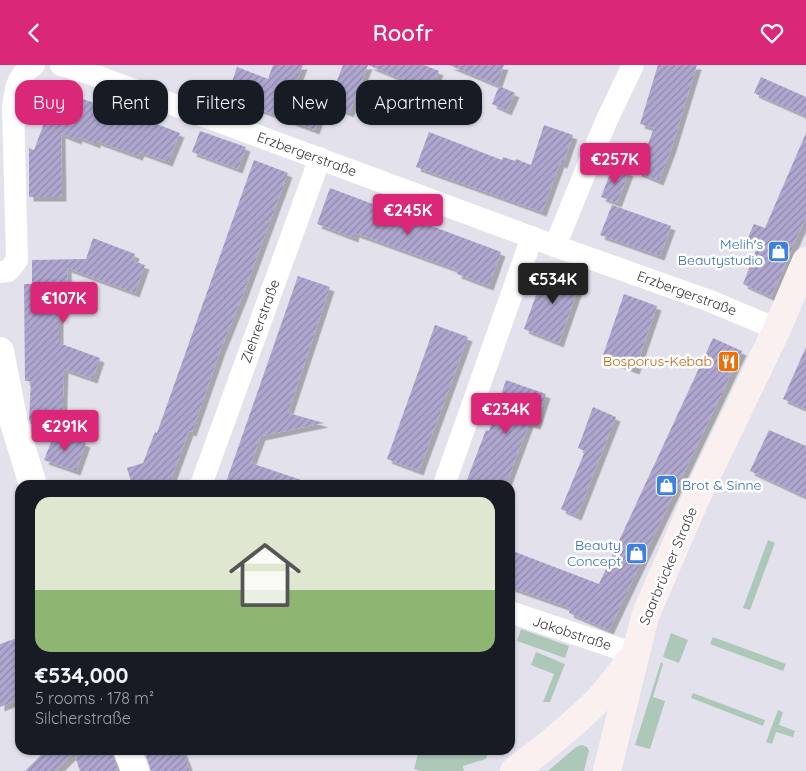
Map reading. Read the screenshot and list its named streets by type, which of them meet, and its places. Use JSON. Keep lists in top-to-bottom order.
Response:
{
  "streets": {
    "main road": ["Saarbrücker Straße"],
    "street": ["Erzbergerstraße", "Ziehrerstraße", "Jakobstraße"]
  },
  "crossings": [
    ["Erzbergerstraße", "Ziehrerstraße"],
    ["Erzbergerstraße", "Saarbrücker Straße"],
    ["Saarbrücker Straße", "Jakobstraße"]
  ],
  "places": {
    "shop": ["Melih's Beautystudio", "Brot & Sinne", "Beauty Concept"],
    "restaurant": ["Bosporus-Kebab"]
  },
  "page": {
    "header": "Roofr",
    "chip": [
      "Buy",
      "Rent",
      "Filters",
      "New",
      "Apartment"
    ],
    "price": [
      "€257K",
      "€245K",
      "€534K",
      "€107K",
      "€234K",
      "€291K"
    ],
    "list": [
      {
        "name": "€534,000",
        "note": "5 rooms · 178 m² · Silcherstraße"
      }
    ]
  }
}
